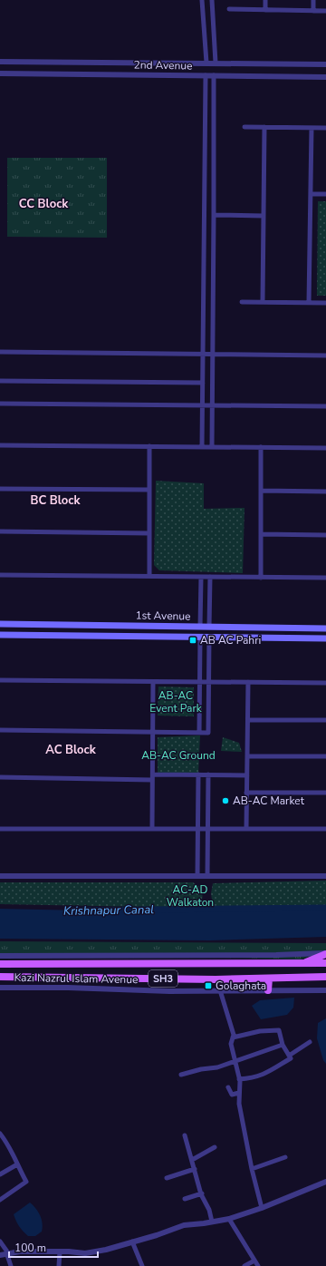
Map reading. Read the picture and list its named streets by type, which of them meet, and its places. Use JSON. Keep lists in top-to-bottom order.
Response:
{
  "streets": {
    "main road": ["1st Avenue", "Kazi Nazrul Islam Avenue", "SH3"],
    "street": ["2nd Avenue"]
  },
  "crossings": [
    ["Kazi Nazrul Islam Avenue", "SH3"]
  ],
  "districts": ["CC Block", "BC Block", "AC Block"],
  "water": ["Krishnapur Canal"],
  "parks": ["AB-AC Event Park", "AB-AC Ground", "AC-AD Walkaton"],
  "places": {
    "transit": ["AB AC Pahri", "Golaghata"],
    "other": ["AB-AC Market"]
  },
  "scale_bar": "100 m"
}
